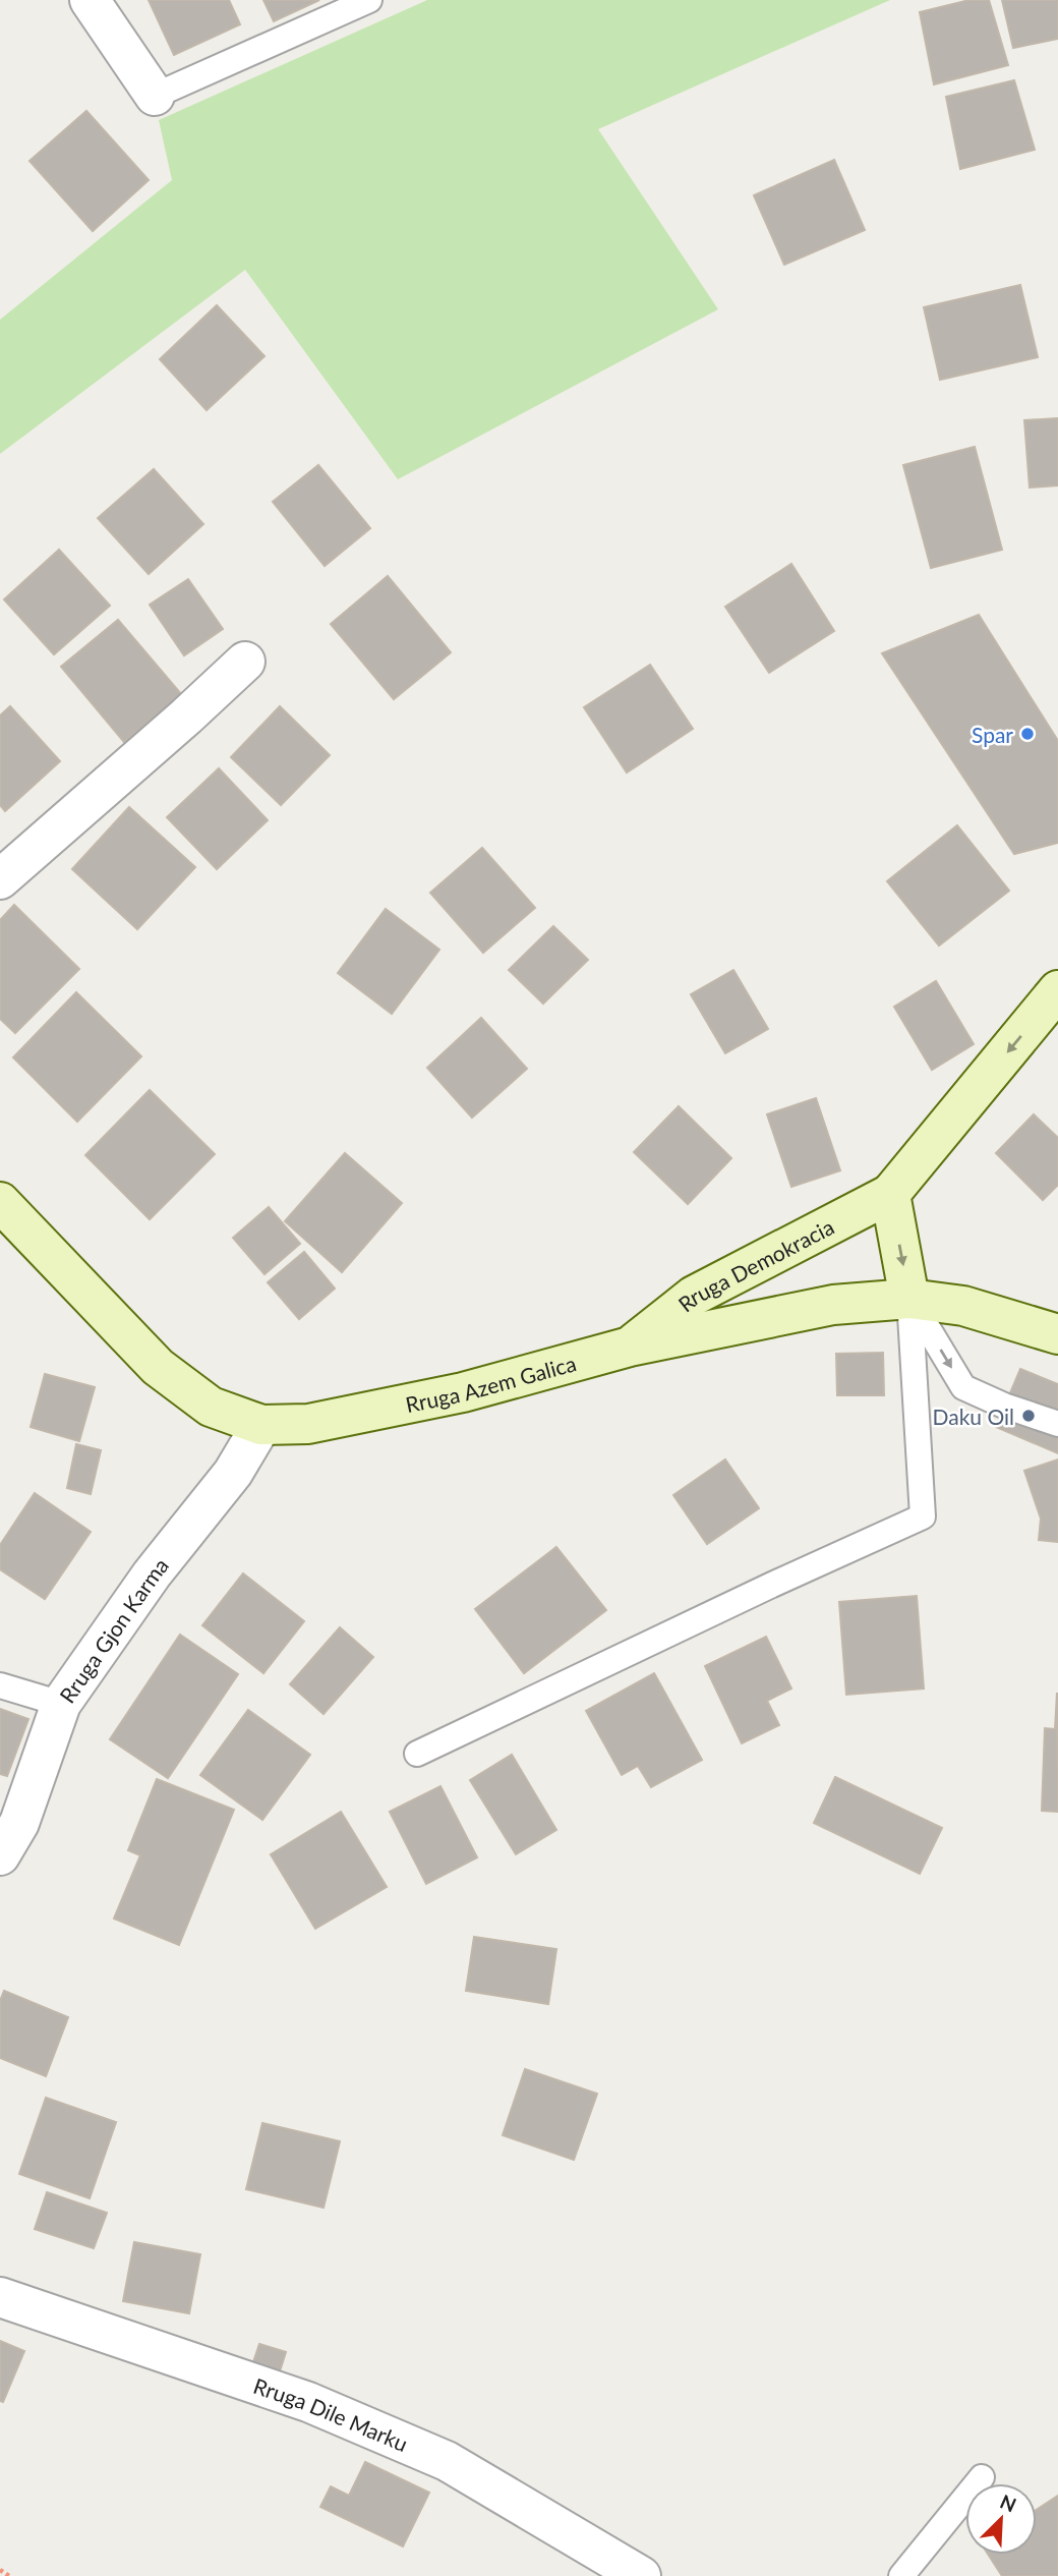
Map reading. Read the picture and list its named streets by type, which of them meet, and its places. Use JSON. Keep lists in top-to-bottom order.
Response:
{
  "streets": {
    "main road": ["Rruga Demokracia", "Rruga Azem Galica"],
    "street": ["Rruga Gjon Karma", "Rruga Dile Marku"]
  },
  "crossings": [
    ["Rruga Demokracia", "Rruga Azem Galica"],
    ["Rruga Azem Galica", "Rruga Gjon Karma"]
  ],
  "one_way": ["Rruga Demokracia"],
  "places": ["Spar", "Daku Oil"],
  "north": "top right"
}
